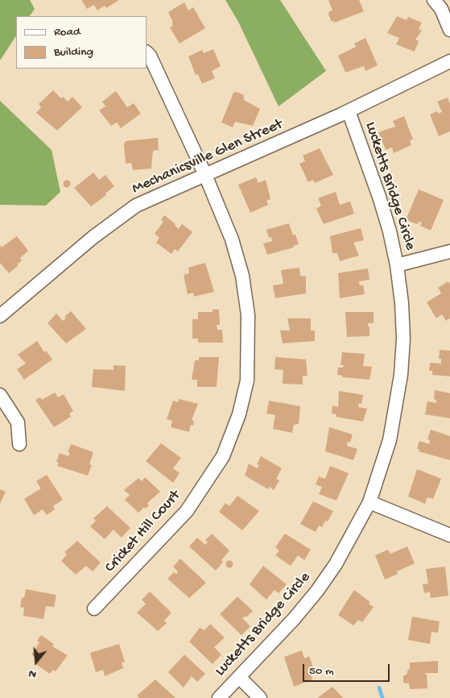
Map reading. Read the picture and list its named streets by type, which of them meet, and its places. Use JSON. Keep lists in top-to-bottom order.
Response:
{
  "streets": {
    "street": ["Mechanicsville Glen Street", "Lucketts Bridge Circle", "Cricket Hill Court"]
  },
  "crossings": [
    ["Mechanicsville Glen Street", "Lucketts Bridge Circle"],
    ["Mechanicsville Glen Street", "Cricket Hill Court"]
  ],
  "legend": ["Road", "Building"],
  "scale_bar": "50 m",
  "north": "bottom"
}
